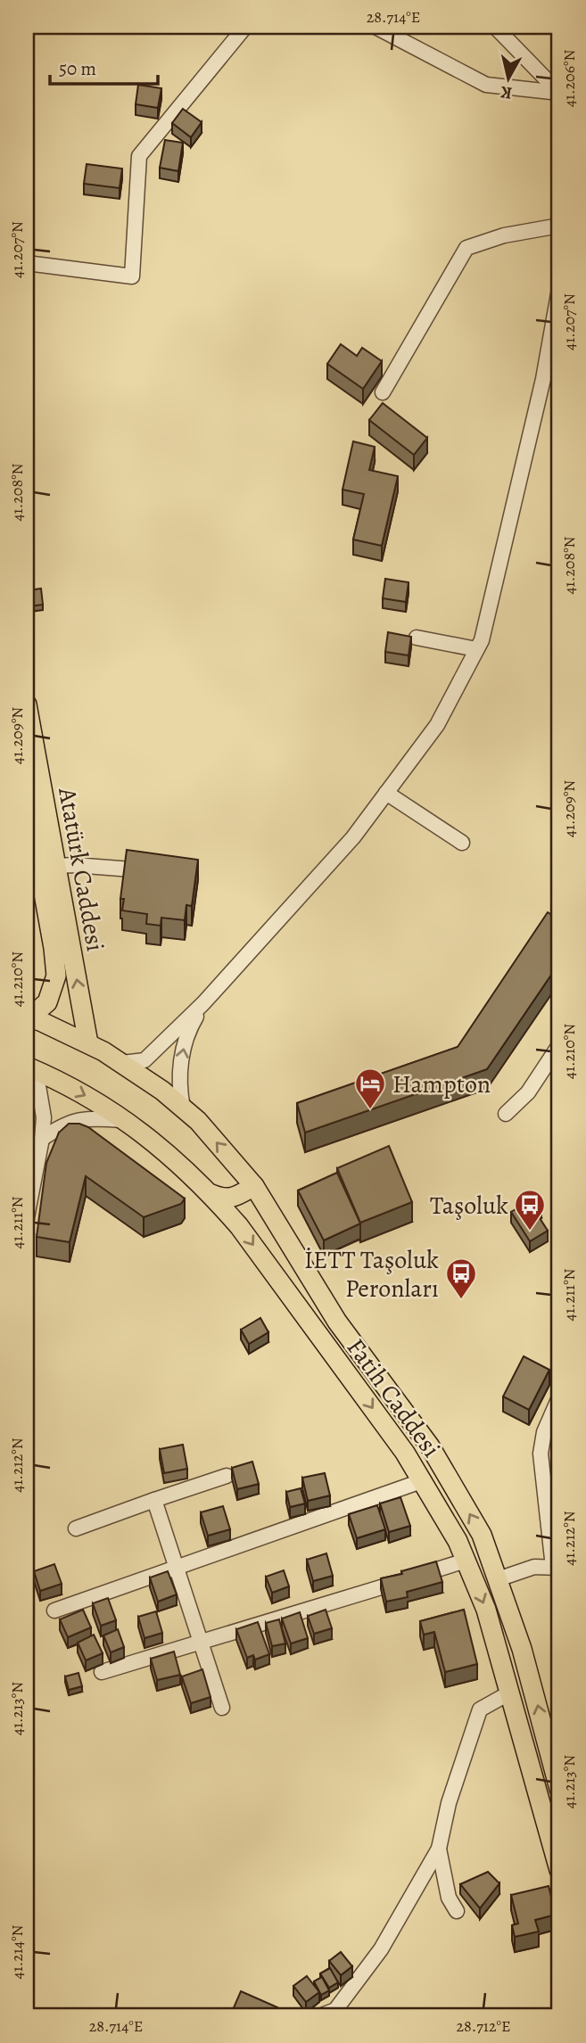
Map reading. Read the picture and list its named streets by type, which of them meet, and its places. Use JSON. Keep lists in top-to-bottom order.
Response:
{
  "streets": {
    "main road": ["Atatürk Caddesi", "Fatih Caddesi"]
  },
  "crossings": [
    ["Atatürk Caddesi", "Fatih Caddesi"]
  ],
  "places": {
    "hotel": ["Hampton"],
    "bus stop": ["Taşoluk", "İETT Taşoluk Peronları"]
  },
  "scale_bar": "50 m",
  "north": "bottom",
  "coordinates": [
    "28.714°E",
    "41.206°N",
    "41.207°N",
    "41.208°N",
    "41.209°N",
    "41.210°N",
    "41.211°N",
    "41.212°N",
    "41.213°N",
    "41.214°N",
    "28.712°E"
  ]
}
